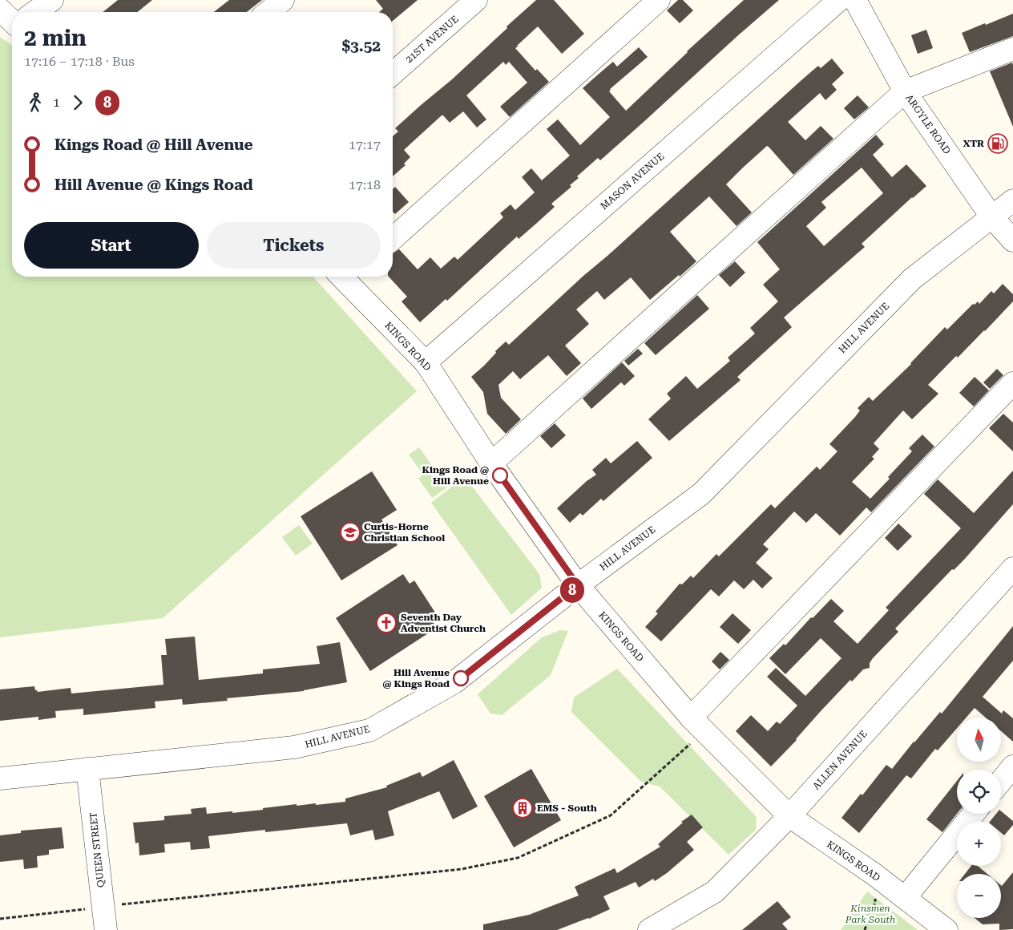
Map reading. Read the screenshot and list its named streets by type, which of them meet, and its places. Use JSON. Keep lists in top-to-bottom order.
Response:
{
  "streets": {
    "street": [
      "21ST AVENUE",
      "ARGYLE ROAD",
      "MASON AVENUE",
      "HILL AVENUE",
      "KINGS ROAD",
      "ALLEN AVENUE",
      "QUEEN STREET"
    ]
  },
  "crossings": [
    ["ARGYLE ROAD", "HILL AVENUE"],
    ["MASON AVENUE", "KINGS ROAD"],
    ["HILL AVENUE", "KINGS ROAD"],
    ["HILL AVENUE", "QUEEN STREET"],
    ["KINGS ROAD", "ALLEN AVENUE"]
  ],
  "parks": ["Kinsmen Park South"],
  "places": {
    "fuel station": ["XTR"],
    "other": ["Kings Road @ Hill Avenue", "Hill Avenue @ Kings Road"],
    "school or university": ["Curtis-Horne Christian School"],
    "church": ["Seventh Day Adventist Church"],
    "building": ["EMS - South"]
  },
  "lines": ["bus line 8"],
  "north": "top",
  "page": {
    "on_map": "8",
    "heading": ["2 min", "17:16 – 17:18 · Bus", "$3.52"],
    "legs": ["1", "8"],
    "list": [
      {
        "name": "Kings Road @ Hill Avenue",
        "value": "17:17"
      },
      {
        "name": "Hill Avenue @ Kings Road",
        "value": "17:18"
      }
    ],
    "buttons": ["Start", "Tickets"],
    "map_buttons": ["+", "−"]
  }
}
